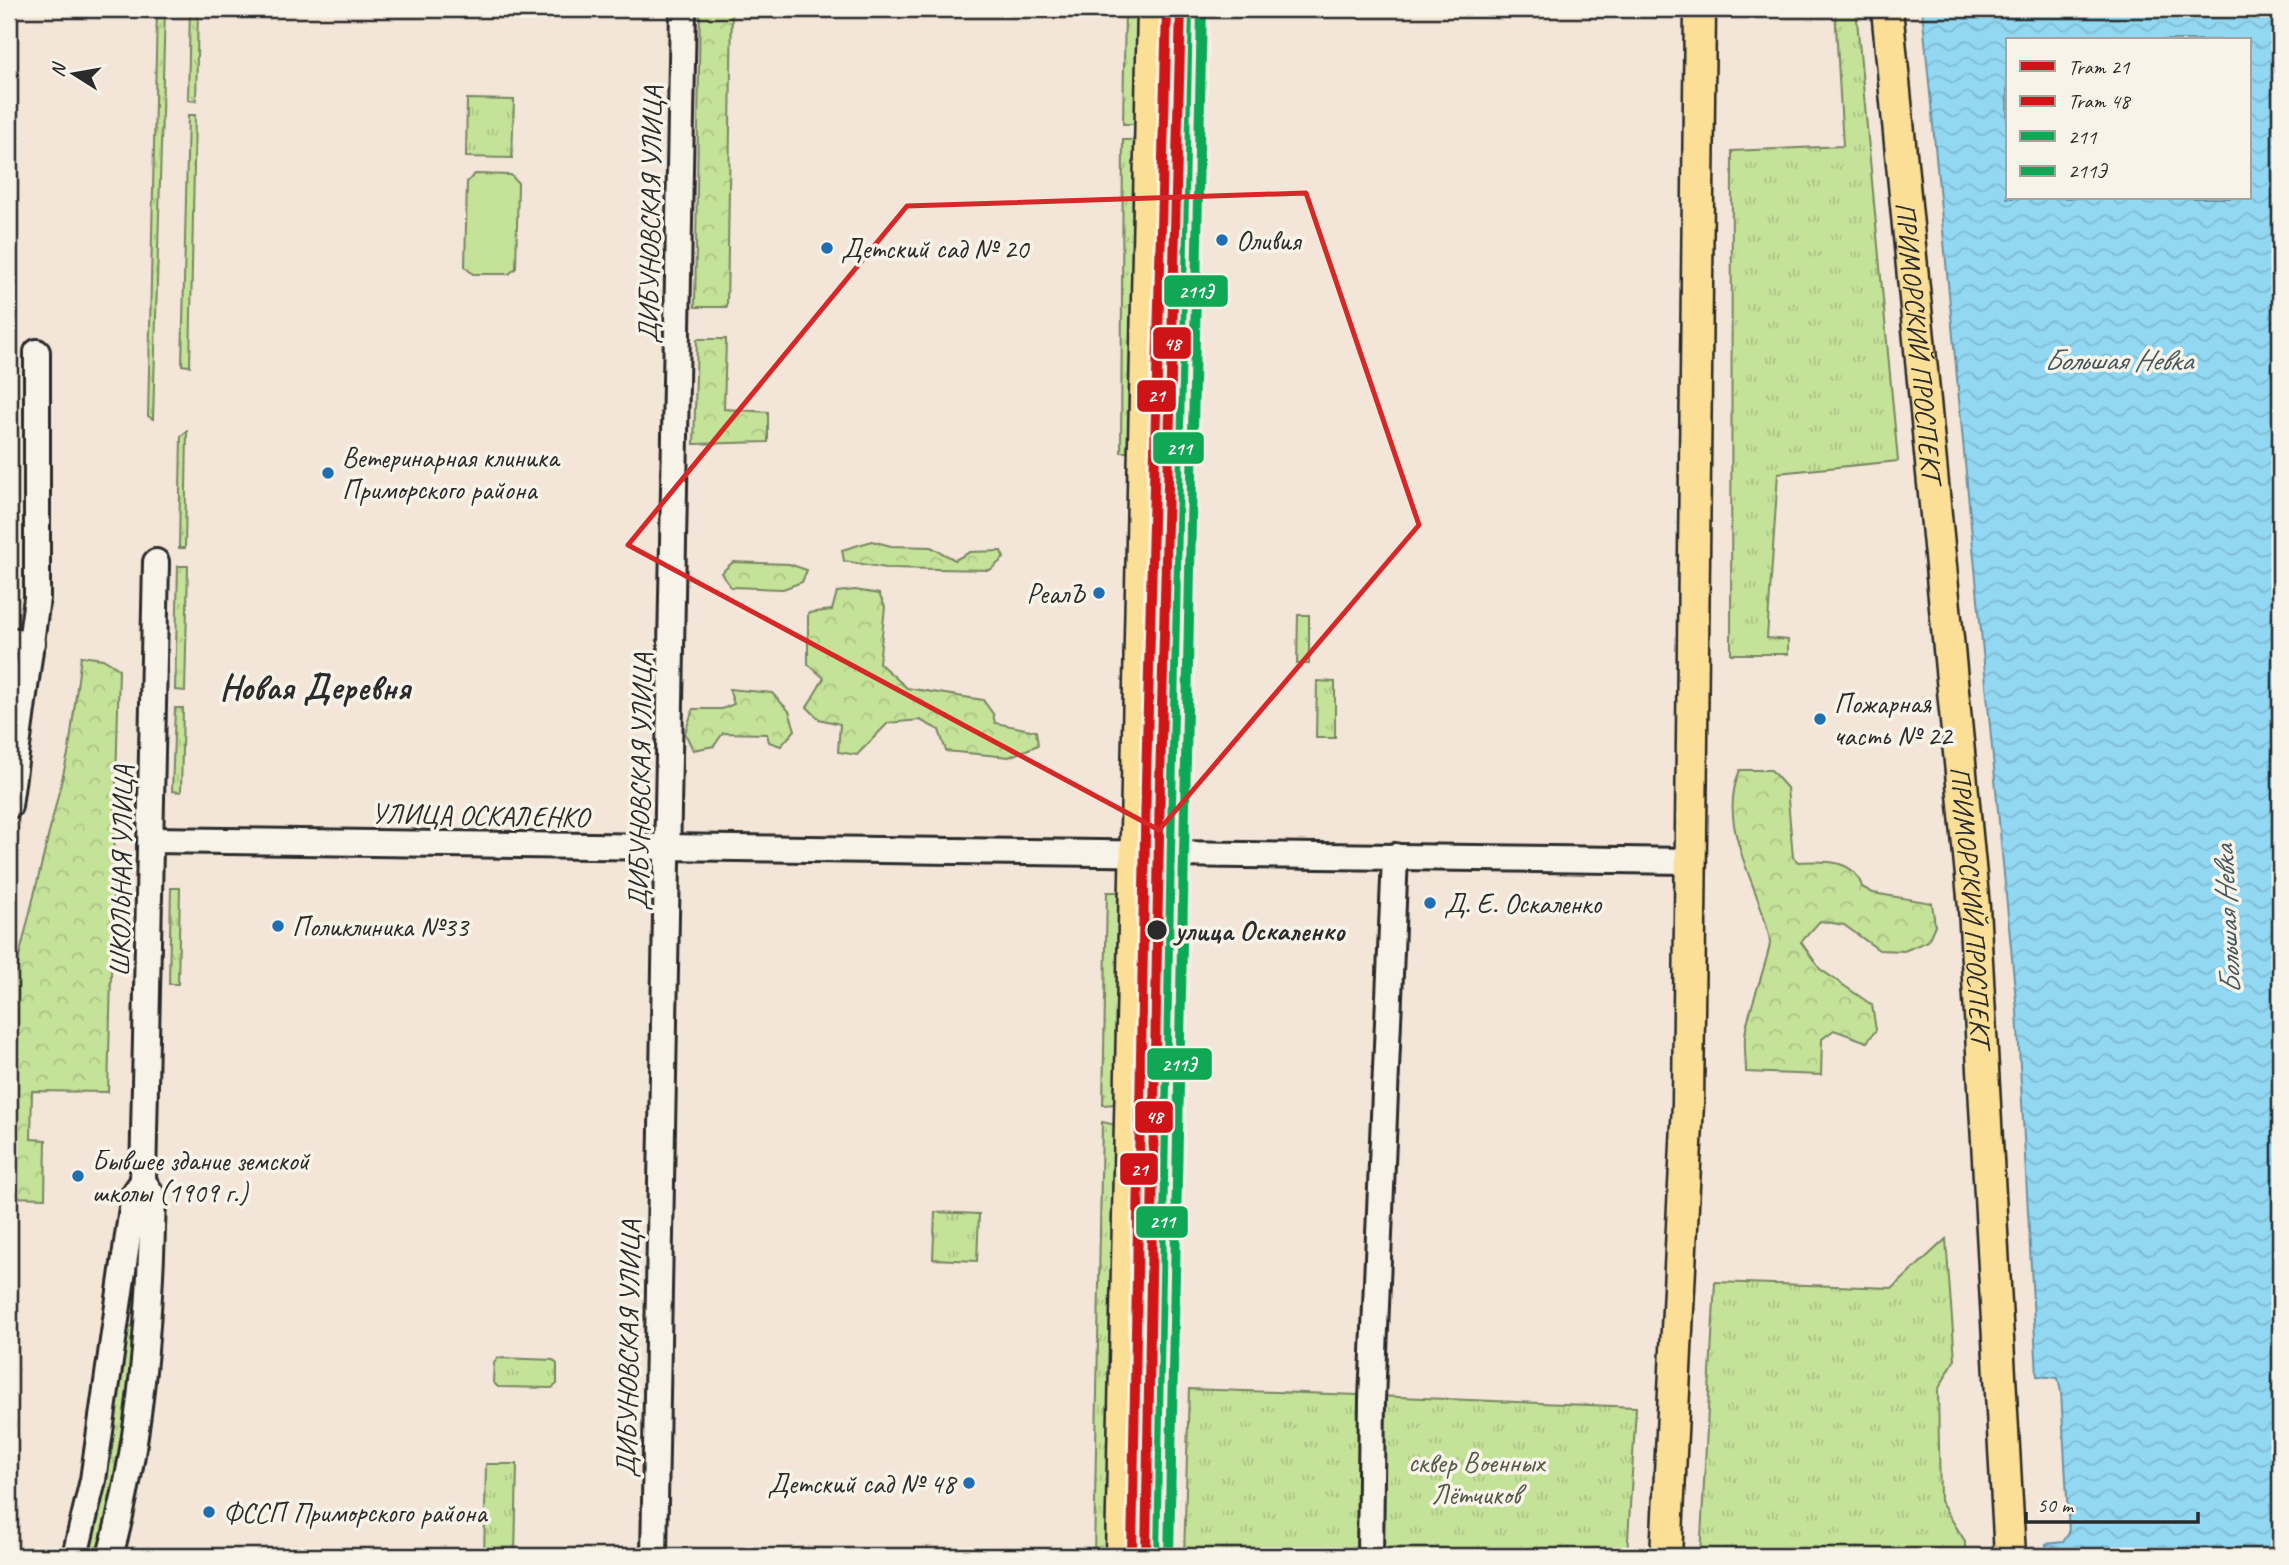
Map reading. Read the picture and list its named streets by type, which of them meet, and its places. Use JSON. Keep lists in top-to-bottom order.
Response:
{
  "streets": {
    "main road": ["ПРИМОРСКИЙ ПРОСПЕКТ"],
    "street": ["ДИБУНОВСКАЯ УЛИЦА", "УЛИЦА ОСКАЛЕНКО", "ШКОЛЬНАЯ УЛИЦА"]
  },
  "crossings": [
    ["ДИБУНОВСКАЯ УЛИЦА", "УЛИЦА ОСКАЛЕНКО"],
    ["УЛИЦА ОСКАЛЕНКО", "ШКОЛЬНАЯ УЛИЦА"]
  ],
  "districts": ["Новая Деревня"],
  "water": ["Большая Невка"],
  "parks": ["сквер Военных Лётчиков"],
  "places": [
    "Оливия",
    "Детский сад № 20",
    "Ветеринарная клиника Приморского района",
    "РеалЪ",
    "Пожарная часть № 22",
    "Д. Е. Оскаленко",
    "Поликлиника №33",
    "улица Оскаленко",
    "Бывшее здание земской школы (1909 г.)",
    "Детский сад № 48",
    "ФССП Приморского района"
  ],
  "lines": [
    "tram line 21",
    "tram line 48",
    "transit line 211",
    "transit line 211Э"
  ],
  "legend": [
    "Tram 21",
    "Tram 48",
    "211",
    "211Э"
  ],
  "scale_bar": "50 m",
  "north": "left"
}
